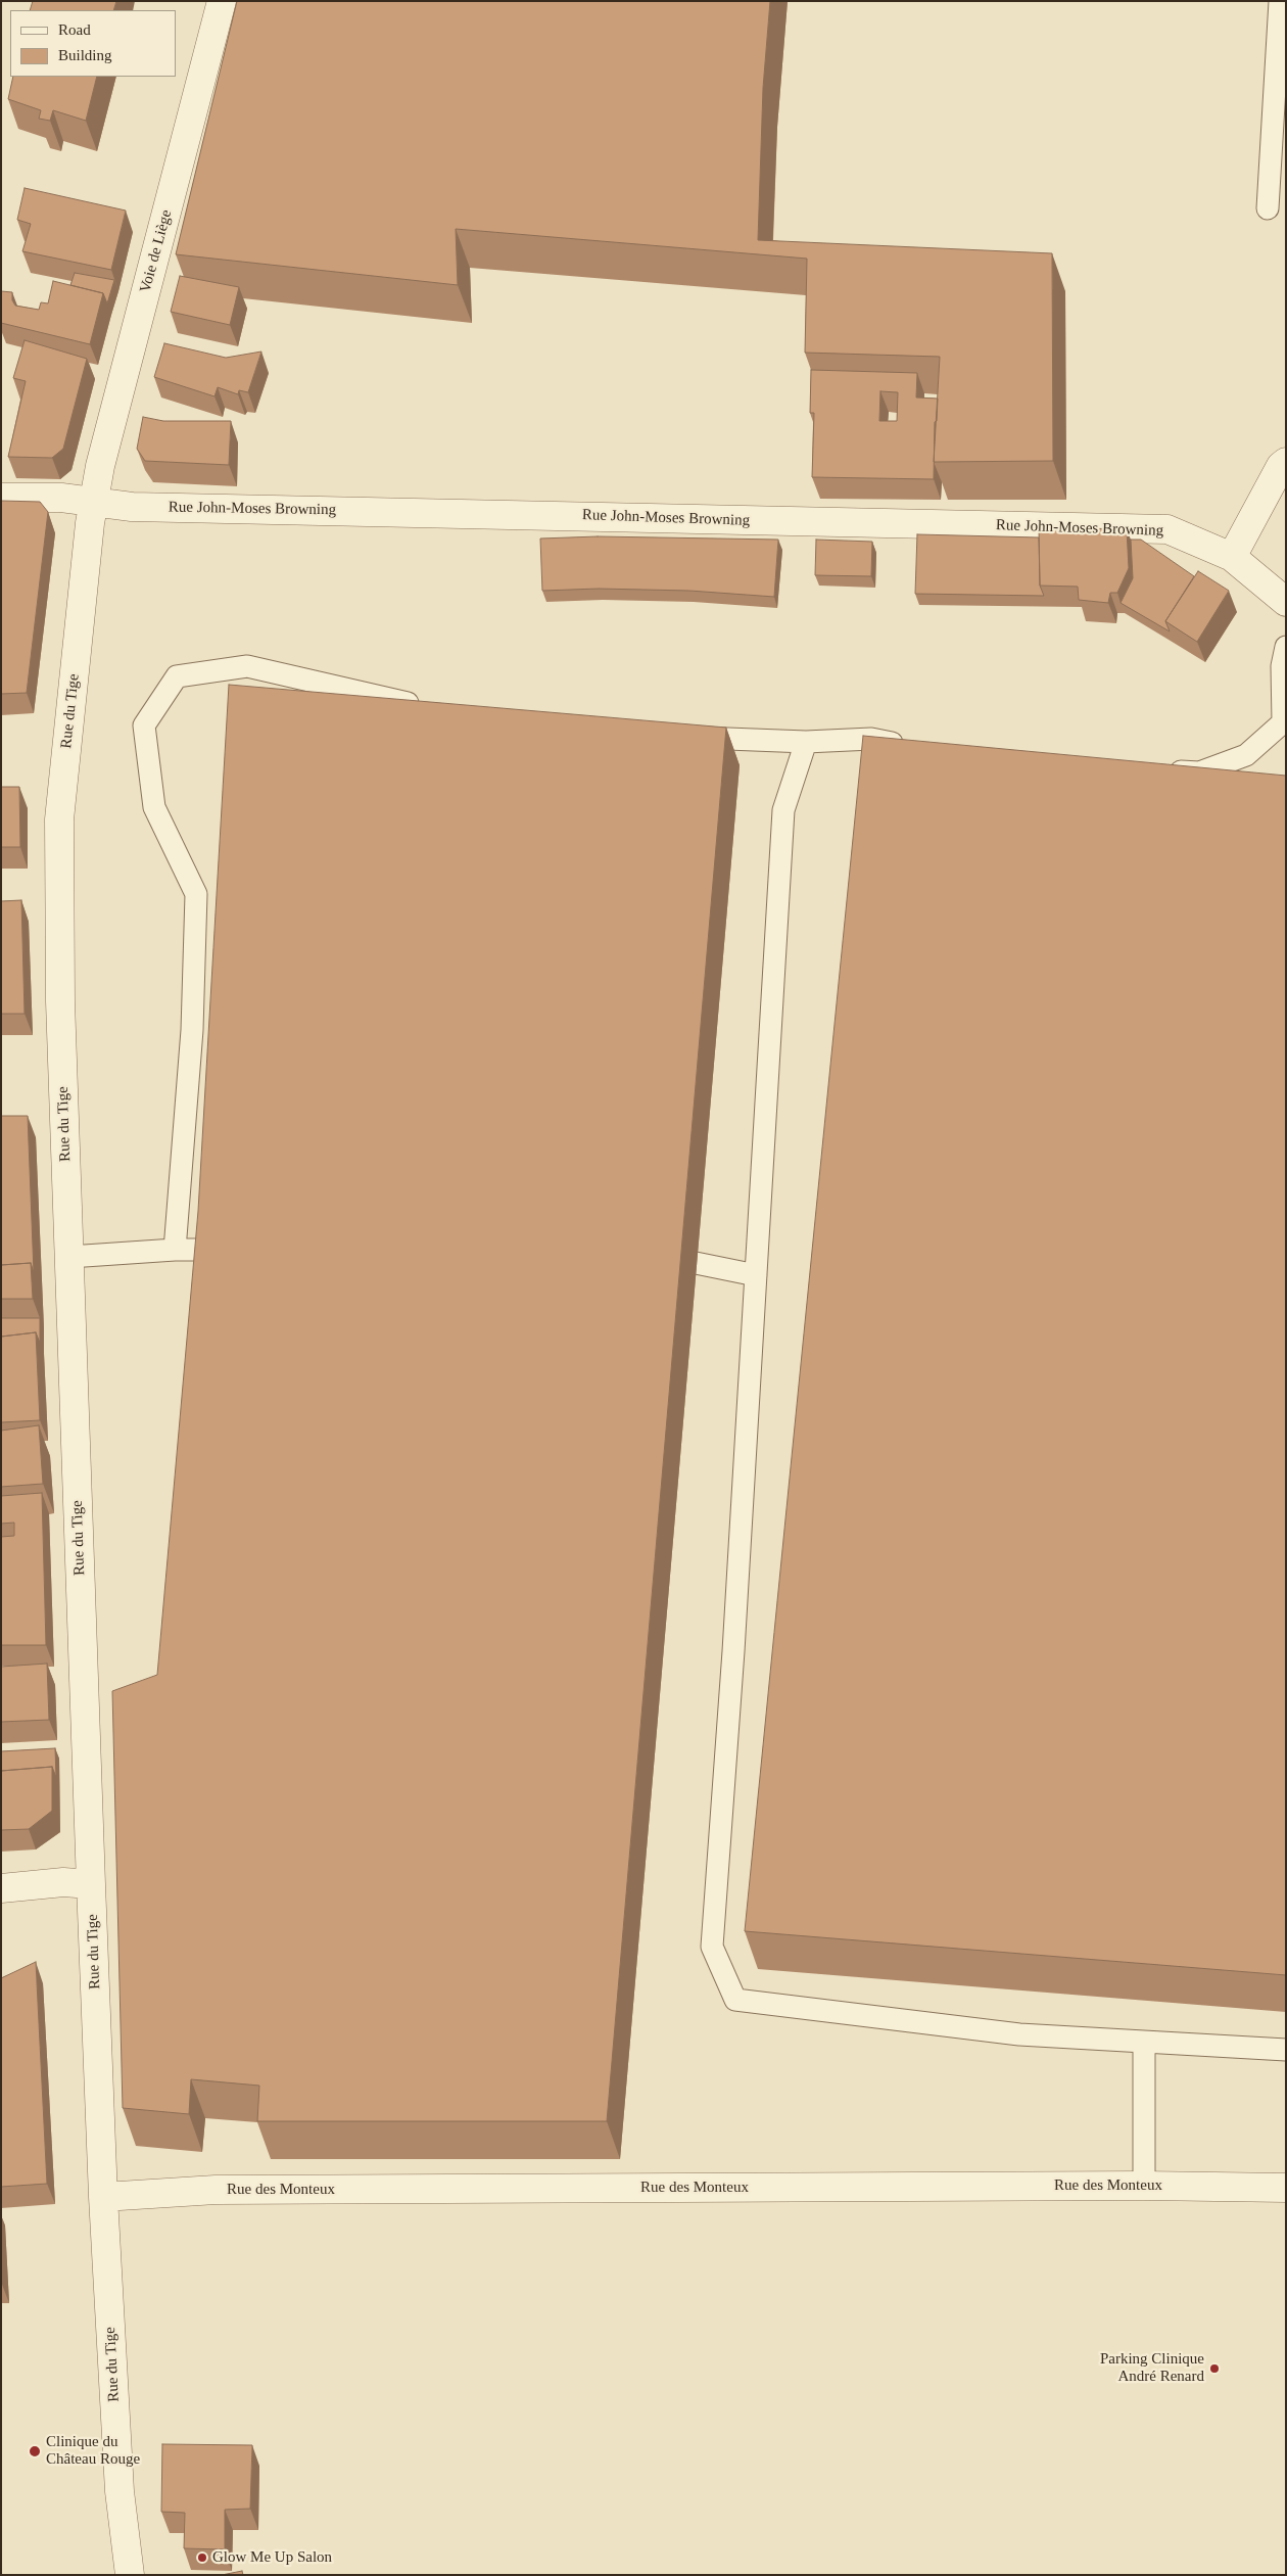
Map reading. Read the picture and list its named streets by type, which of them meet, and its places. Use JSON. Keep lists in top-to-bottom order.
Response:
{
  "streets": {
    "street": [
      "Voie de Liège",
      "Rue John-Moses Browning",
      "Rue du Tige",
      "Rue des Monteux"
    ]
  },
  "crossings": [
    ["Voie de Liège", "Rue John-Moses Browning"],
    ["Voie de Liège", "Rue du Tige"],
    ["Rue John-Moses Browning", "Rue du Tige"],
    ["Rue du Tige", "Rue des Monteux"]
  ],
  "places": ["Parking Clinique André Renard", "Clinique du Château Rouge", "Glow Me Up Salon"],
  "legend": ["Road", "Building"]
}
